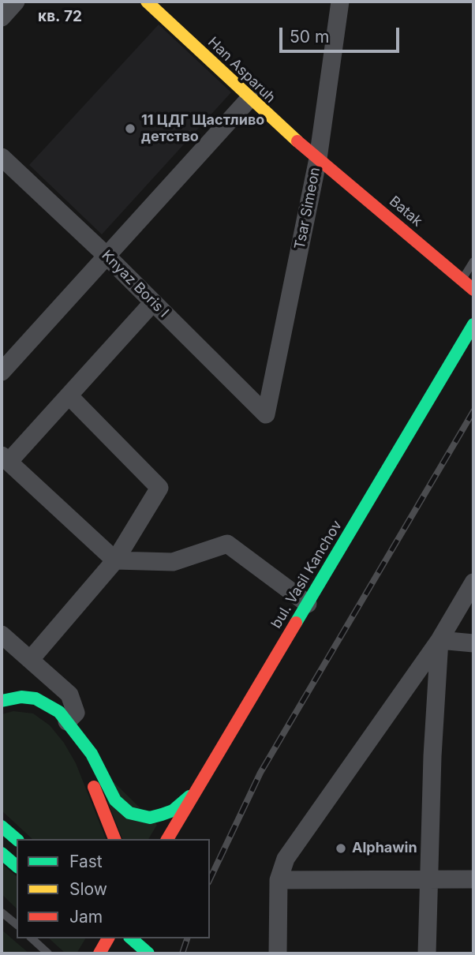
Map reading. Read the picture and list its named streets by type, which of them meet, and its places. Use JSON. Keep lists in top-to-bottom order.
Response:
{
  "streets": {
    "main road": ["Han Asparuh", "Batak", "bul. Vasil Kanchov"],
    "street": ["Tsar Simeon", "Knyaz Boris I"]
  },
  "crossings": [
    ["Han Asparuh", "Tsar Simeon"],
    ["Han Asparuh", "Batak"],
    ["Tsar Simeon", "Batak"],
    ["Tsar Simeon", "Knyaz Boris I"]
  ],
  "districts": ["кв. 72"],
  "places": ["11 ЦДГ Щастливо детство", "Alphawin"],
  "legend": ["Fast", "Slow", "Jam"],
  "scale_bar": "50 m"
}
